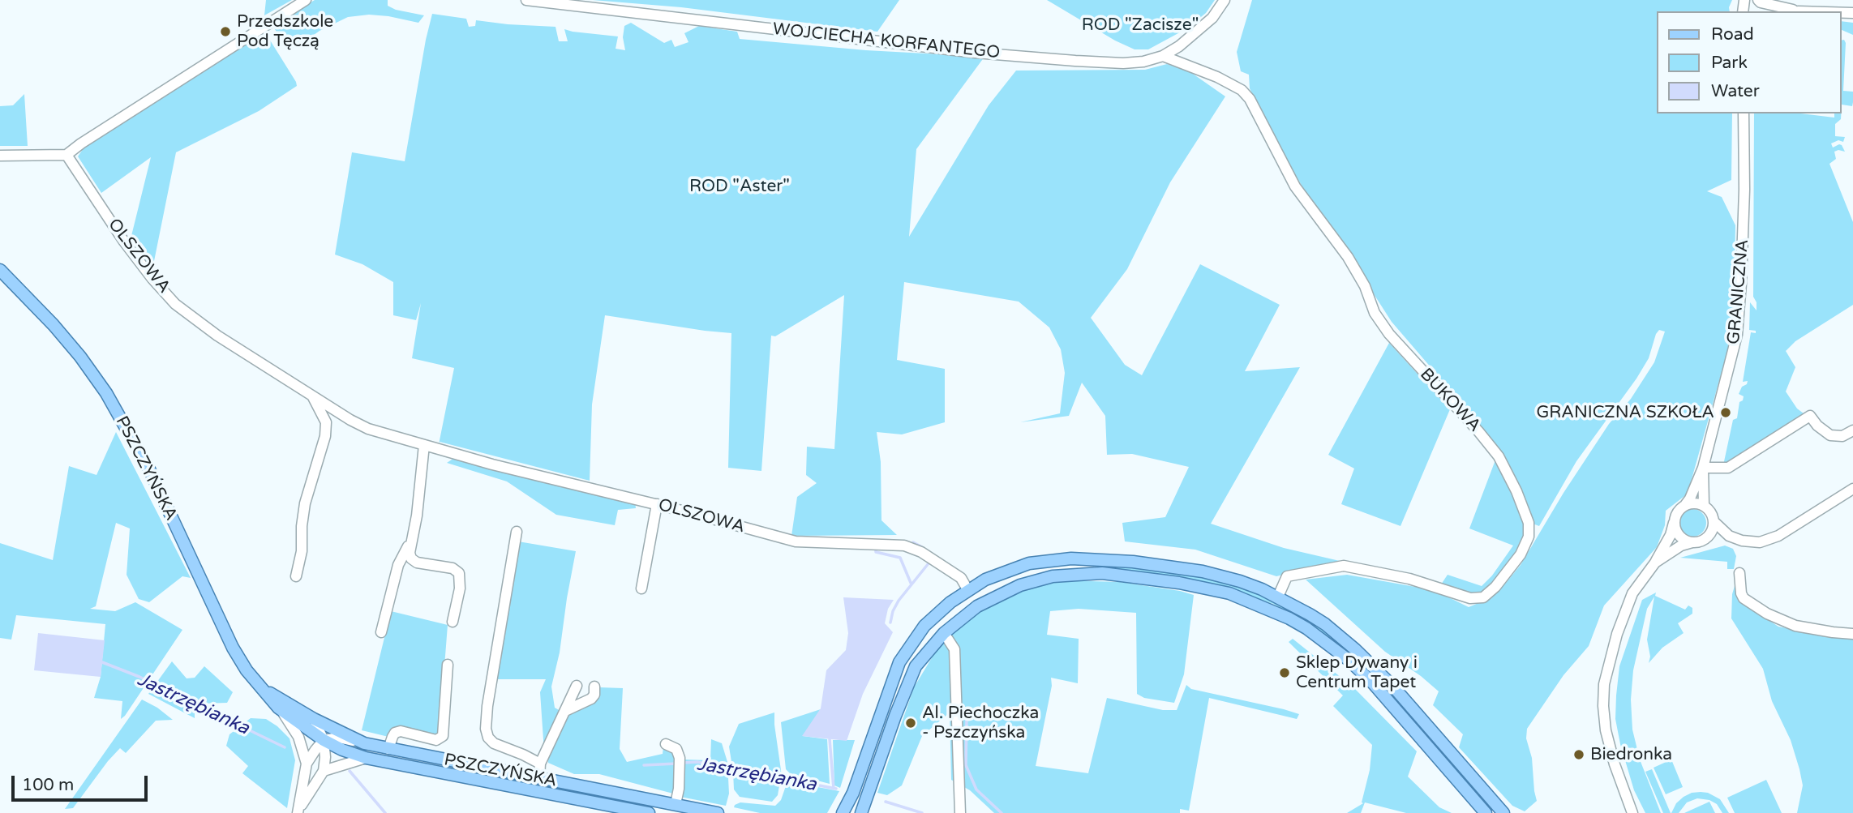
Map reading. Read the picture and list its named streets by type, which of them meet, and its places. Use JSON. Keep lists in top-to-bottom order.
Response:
{
  "streets": {
    "main road": ["PSZCZYŃSKA"],
    "street": [
      "WOJCIECHA KORFANTEGO",
      "OLSZOWA",
      "GRANICZNA",
      "BUKOWA"
    ]
  },
  "crossings": [
    ["WOJCIECHA KORFANTEGO", "BUKOWA"]
  ],
  "water": ["Jastrzębianka"],
  "parks": ["ROD \"Zacisze\"", "ROD \"Aster\""],
  "places": [
    "Przedszkole Pod Tęczą",
    "GRANICZNA SZKOŁA",
    "Sklep Dywany i Centrum Tapet",
    "Al. Piechoczka - Pszczyńska",
    "Biedronka"
  ],
  "legend": ["Road", "Park", "Water"],
  "scale_bar": "100 m"
}
